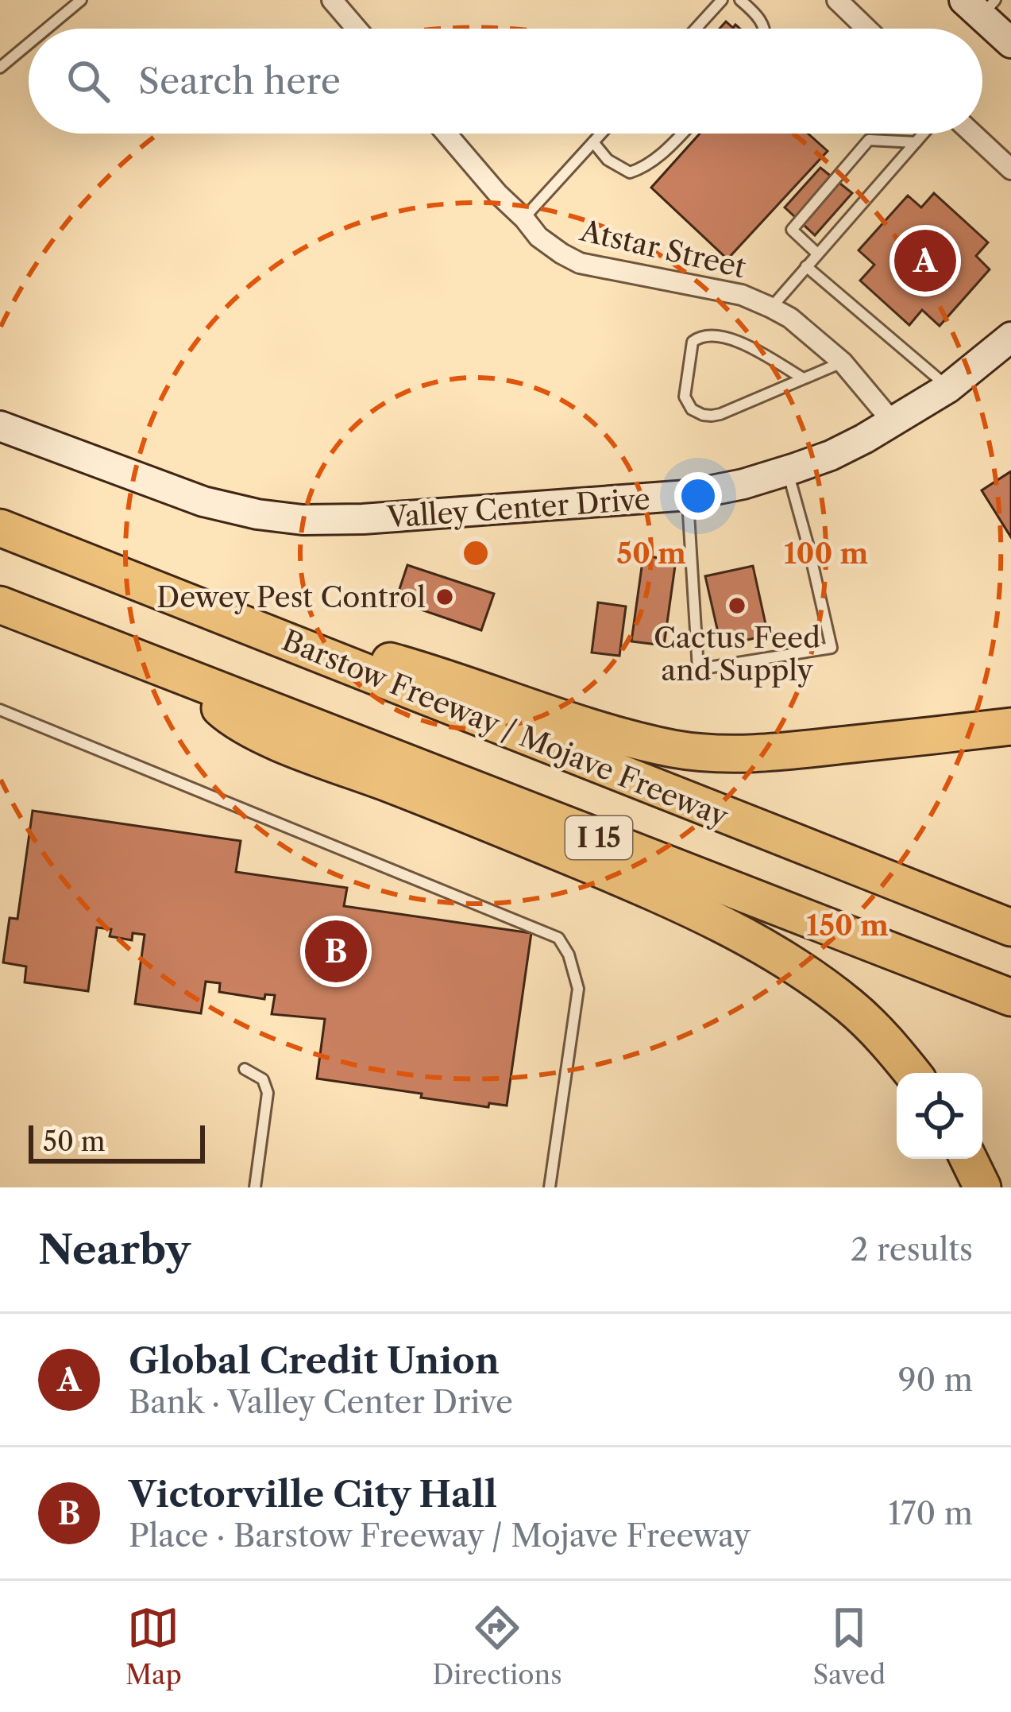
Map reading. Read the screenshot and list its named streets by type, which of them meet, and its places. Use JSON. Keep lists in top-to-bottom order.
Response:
{
  "streets": {
    "highway": ["Barstow Freeway / Mojave Freeway", "I 15"],
    "street": ["Atstar Street", "Valley Center Drive"]
  },
  "crossings": [
    ["Atstar Street", "Valley Center Drive"]
  ],
  "places": ["Dewey Pest Control", "Cactus Feed and Supply"],
  "scale_bar": "50 m",
  "page": {
    "search": "Search here",
    "pins": ["A", "B"],
    "scale": "50 m",
    "heading": ["Nearby", "2 results"],
    "list": [
      {
        "mark": "A",
        "name": "Global Credit Union",
        "note": "Bank · Valley Center Drive",
        "value": "90 m"
      },
      {
        "mark": "B",
        "name": "Victorville City Hall",
        "note": "Place · Barstow Freeway / Mojave Freeway",
        "value": "170 m"
      }
    ],
    "nav": ["Map", "Directions", "Saved"]
  },
  "rings": ["50 m", "100 m", "150 m"]
}
